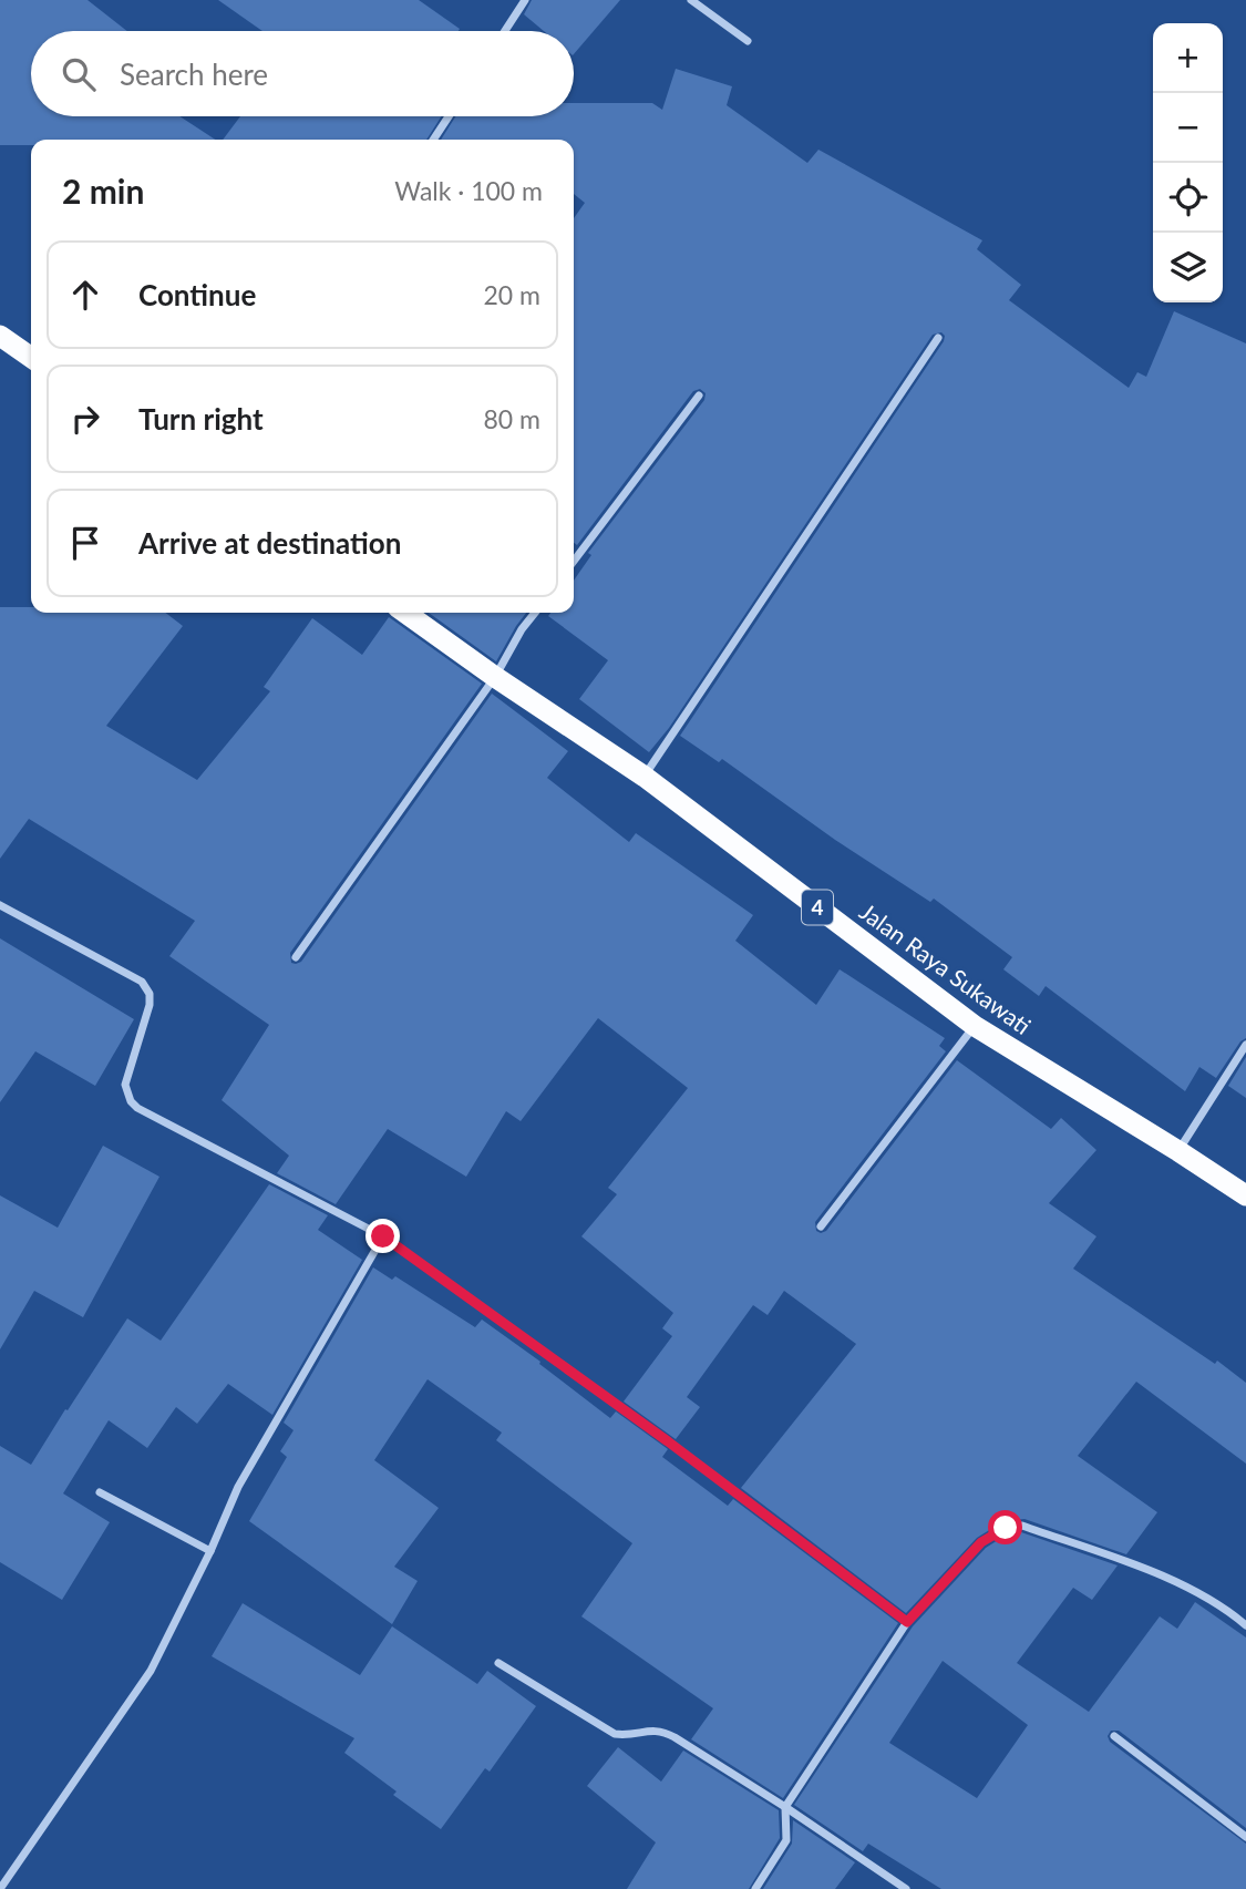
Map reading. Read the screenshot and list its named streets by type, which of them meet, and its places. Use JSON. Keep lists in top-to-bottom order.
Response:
{
  "streets": {
    "highway": ["4", "Jalan Raya Sukawati"]
  },
  "page": {
    "map_buttons": ["+", "−"],
    "search": "Search here",
    "heading": ["2 min", "Walk · 100 m"],
    "list": [
      ["Continue", "20 m"],
      ["Turn right", "80 m"],
      "Arrive at destination"
    ]
  }
}
